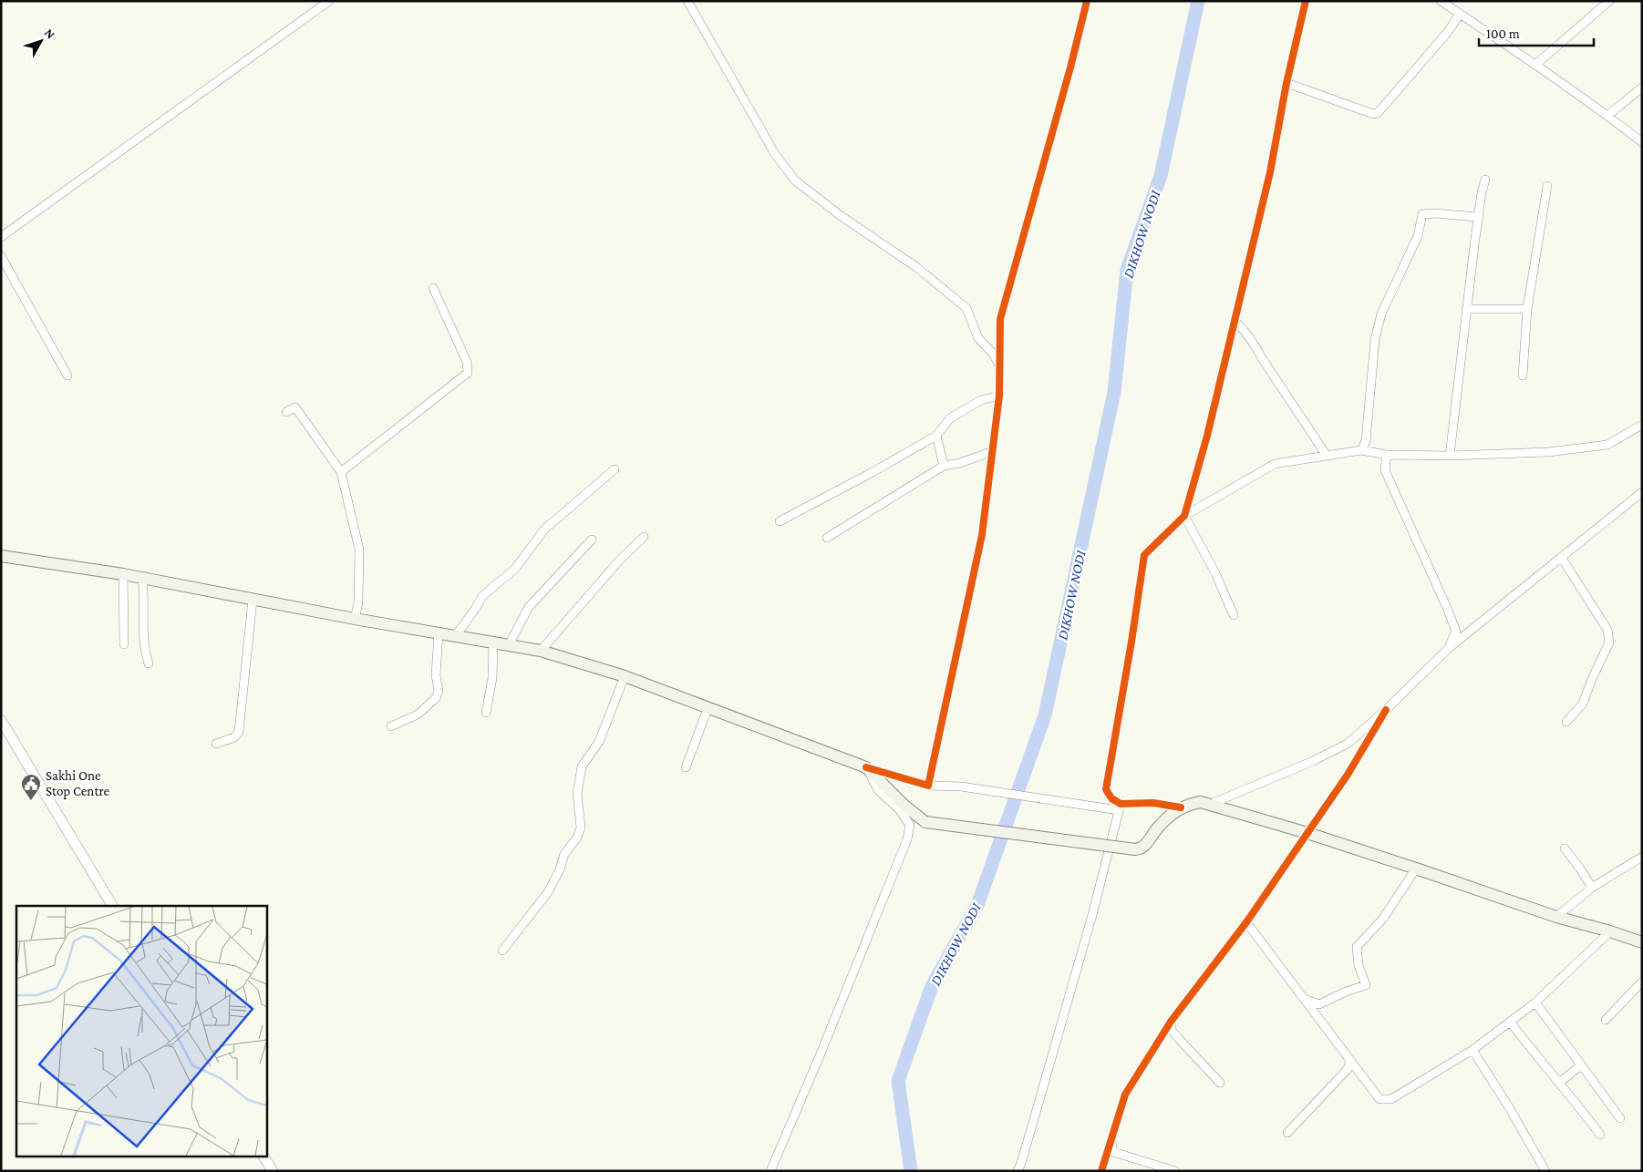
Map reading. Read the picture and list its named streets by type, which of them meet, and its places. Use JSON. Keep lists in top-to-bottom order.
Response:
{
  "water": ["DIKHOW NODI"],
  "places": {
    "public building": ["Sakhi One Stop Centre"]
  },
  "scale_bar": "100 m",
  "north": "top right"
}
